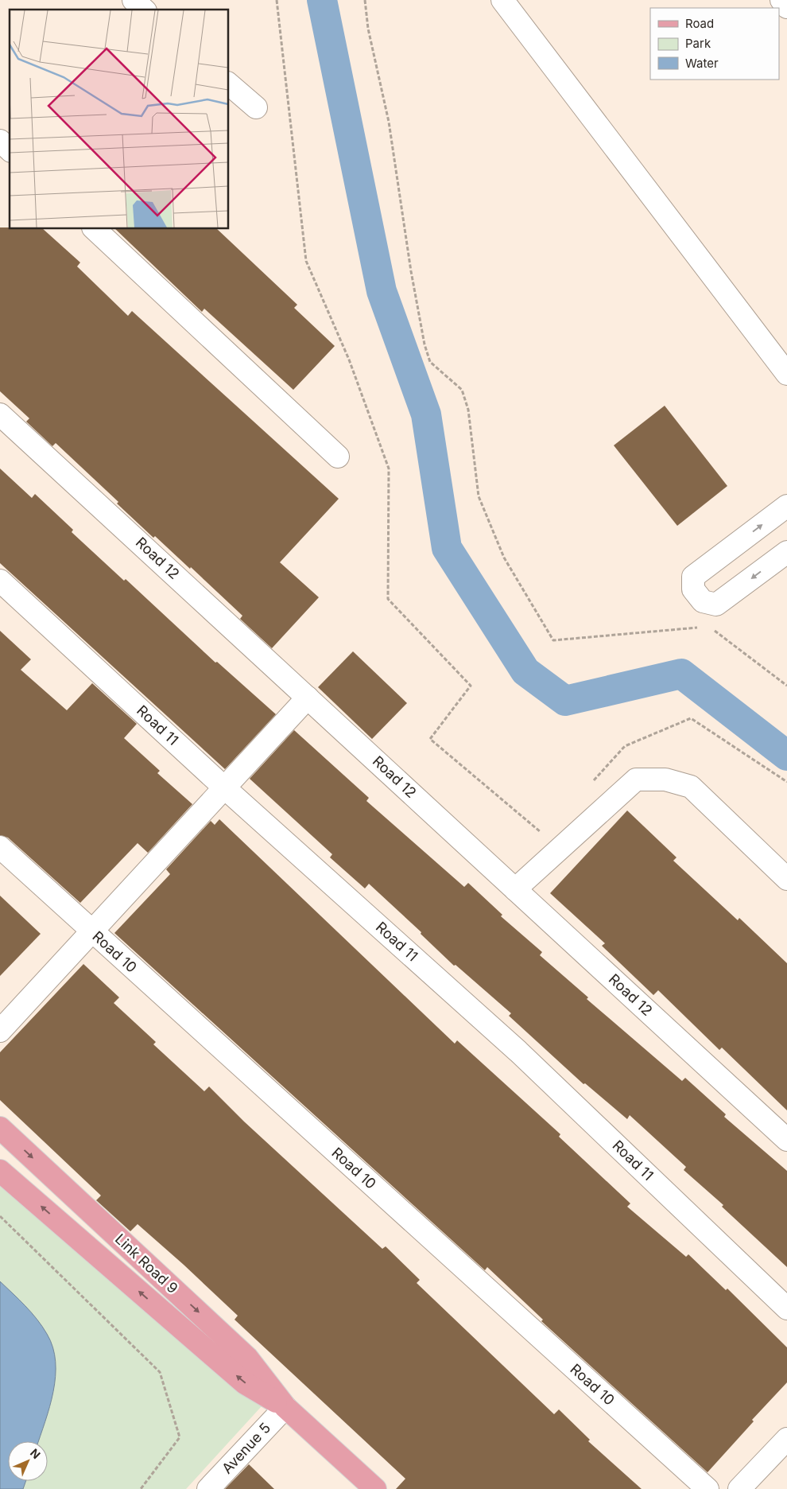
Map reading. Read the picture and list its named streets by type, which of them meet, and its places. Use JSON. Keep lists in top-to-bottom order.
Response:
{
  "streets": {
    "main road": ["Link Road 9"],
    "street": [
      "Road 12",
      "Road 11",
      "Road 10",
      "Avenue 5"
    ]
  },
  "crossings": [
    ["Link Road 9", "Avenue 5"]
  ],
  "legend": ["Road", "Park", "Water"],
  "north": "top right"
}
